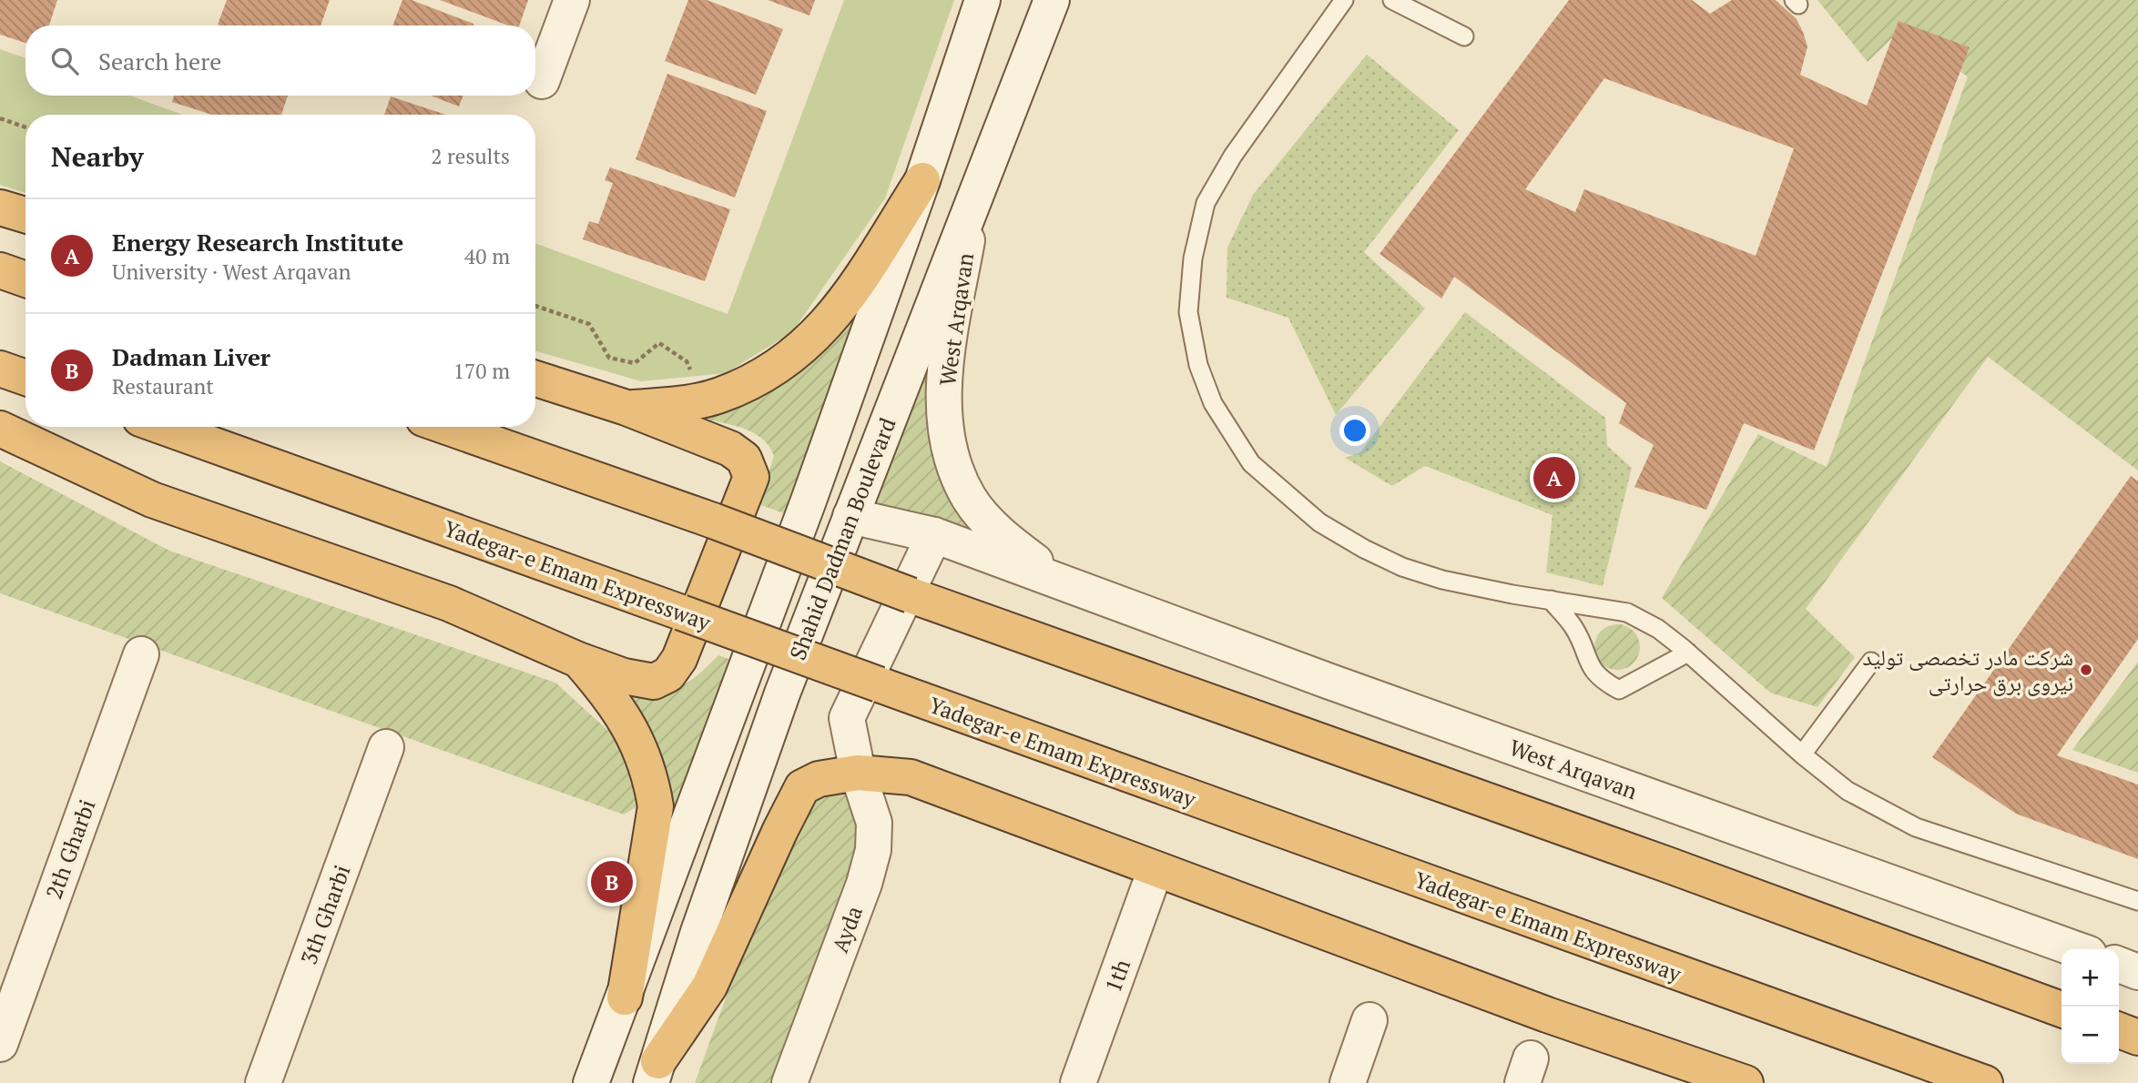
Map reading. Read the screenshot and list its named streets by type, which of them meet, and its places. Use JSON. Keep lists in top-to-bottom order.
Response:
{
  "streets": {
    "highway": ["Yadegar-e Emam Expressway"],
    "street": [
      "West Arqavan",
      "Shahid Dadman Boulevard",
      "2th Gharbi",
      "3th Gharbi",
      "Ayda",
      "1th"
    ]
  },
  "crossings": [
    ["West Arqavan", "Shahid Dadman Boulevard"],
    ["West Arqavan", "Ayda"]
  ],
  "places": ["شرکت مادر تخصصی تولید نیروی برق حرارتی"],
  "page": {
    "search": "Search here",
    "heading": ["Nearby", "2 results"],
    "list": [
      {
        "mark": "A",
        "name": "Energy Research Institute",
        "note": "University · West Arqavan",
        "value": "40 m"
      },
      {
        "mark": "B",
        "name": "Dadman Liver",
        "note": "Restaurant",
        "value": "170 m"
      }
    ],
    "pins": ["A", "B"],
    "map_buttons": ["+", "−"]
  }
}
